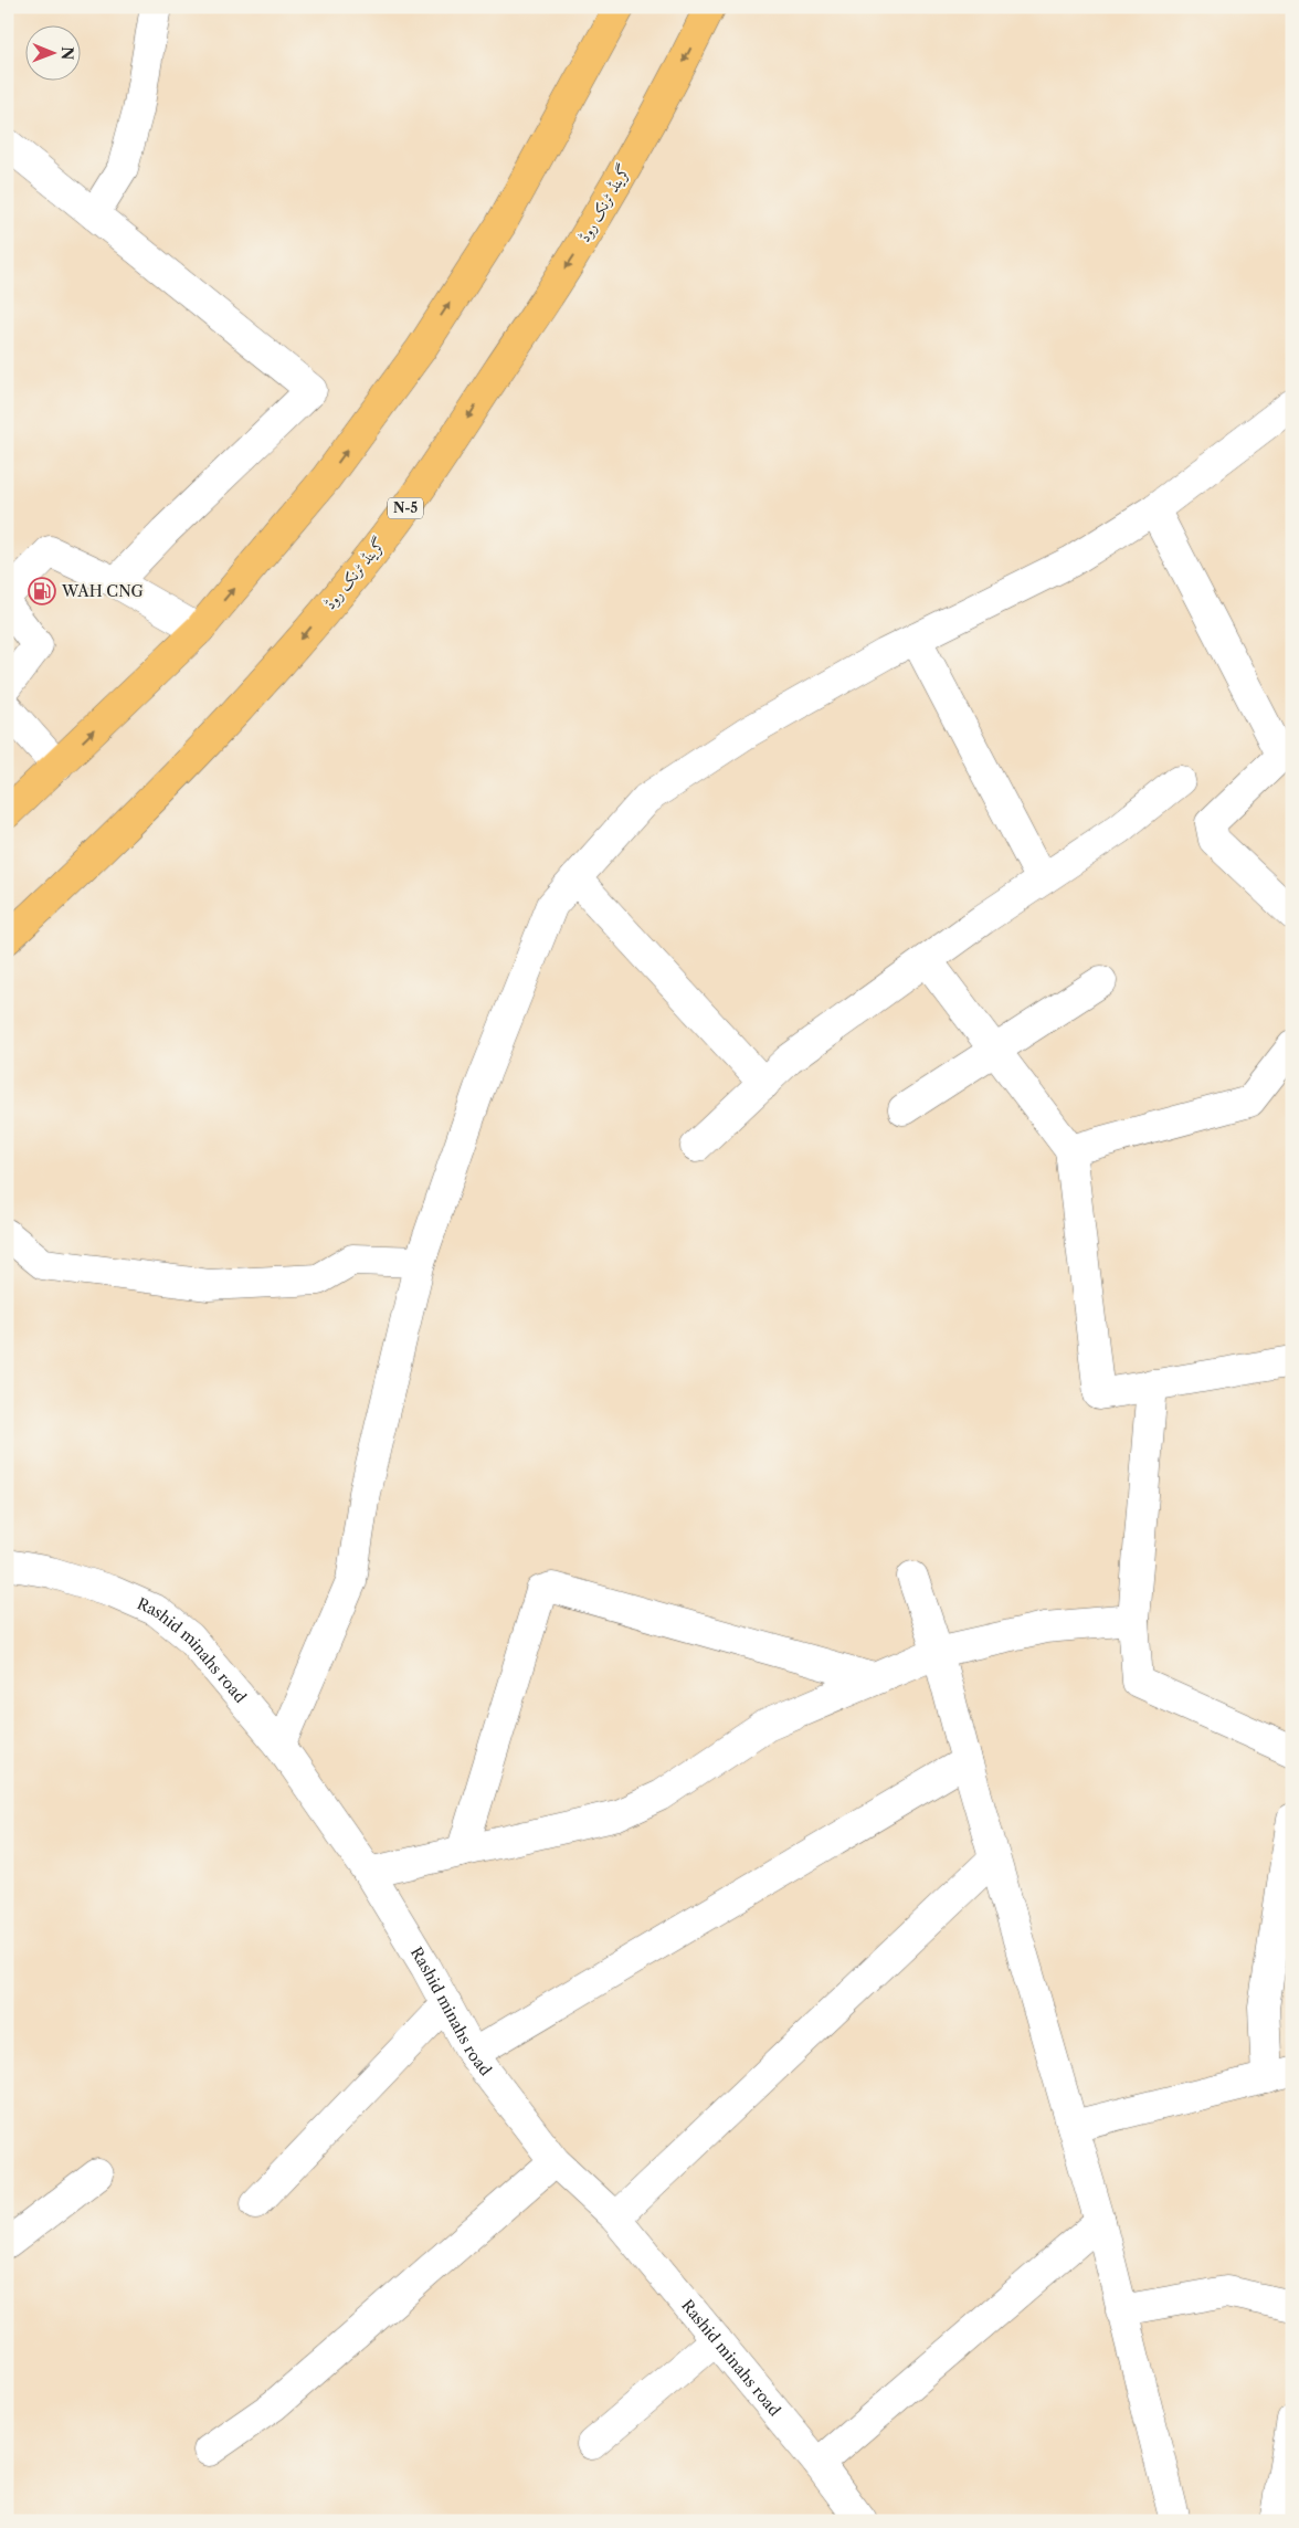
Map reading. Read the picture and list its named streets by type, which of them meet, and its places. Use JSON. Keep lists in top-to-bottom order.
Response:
{
  "streets": {
    "highway": ["گرینڈ ٹرنک روڈ", "N-5"],
    "street": ["Rashid minahs road"]
  },
  "places": {
    "fuel station": ["WAH CNG"]
  },
  "north": "right"
}
